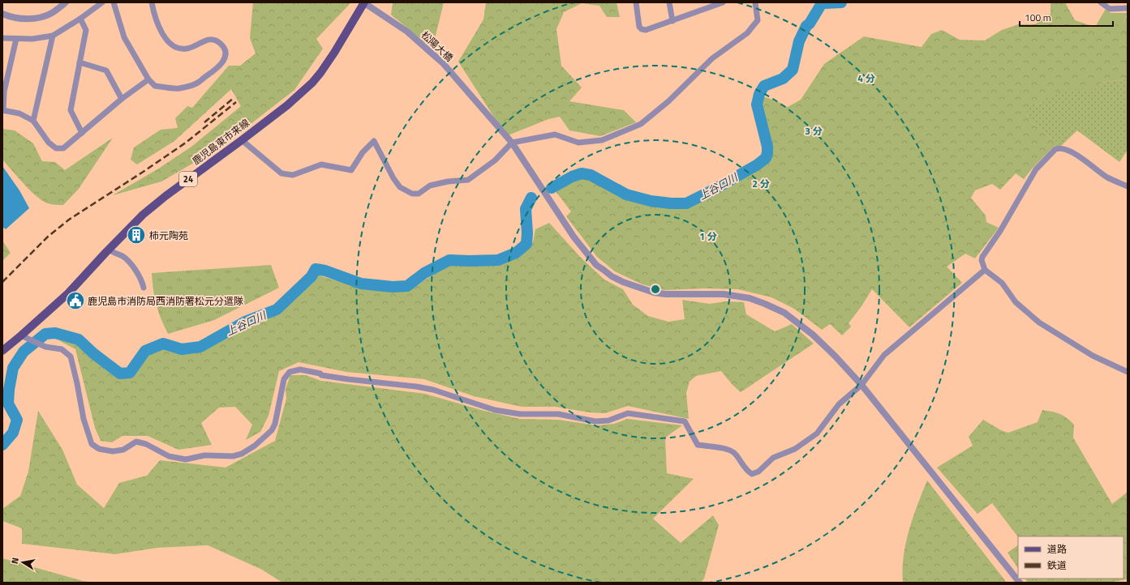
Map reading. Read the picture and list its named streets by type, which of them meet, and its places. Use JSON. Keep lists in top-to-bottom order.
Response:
{
  "streets": {
    "main road": ["鹿児島東市来線", "24"],
    "street": ["松陽大橋"]
  },
  "crossings": [
    ["松陽大橋", "鹿児島東市来線"]
  ],
  "water": ["上谷口川"],
  "places": {
    "building": ["柿元陶苑"],
    "public building": ["鹿児島市消防局西消防署松元分遣隊"]
  },
  "legend": ["道路", "鉄道"],
  "scale_bar": "100 m",
  "north": "left",
  "rings": [
    "4 分",
    "3 分",
    "2 分",
    "1 分"
  ]
}
